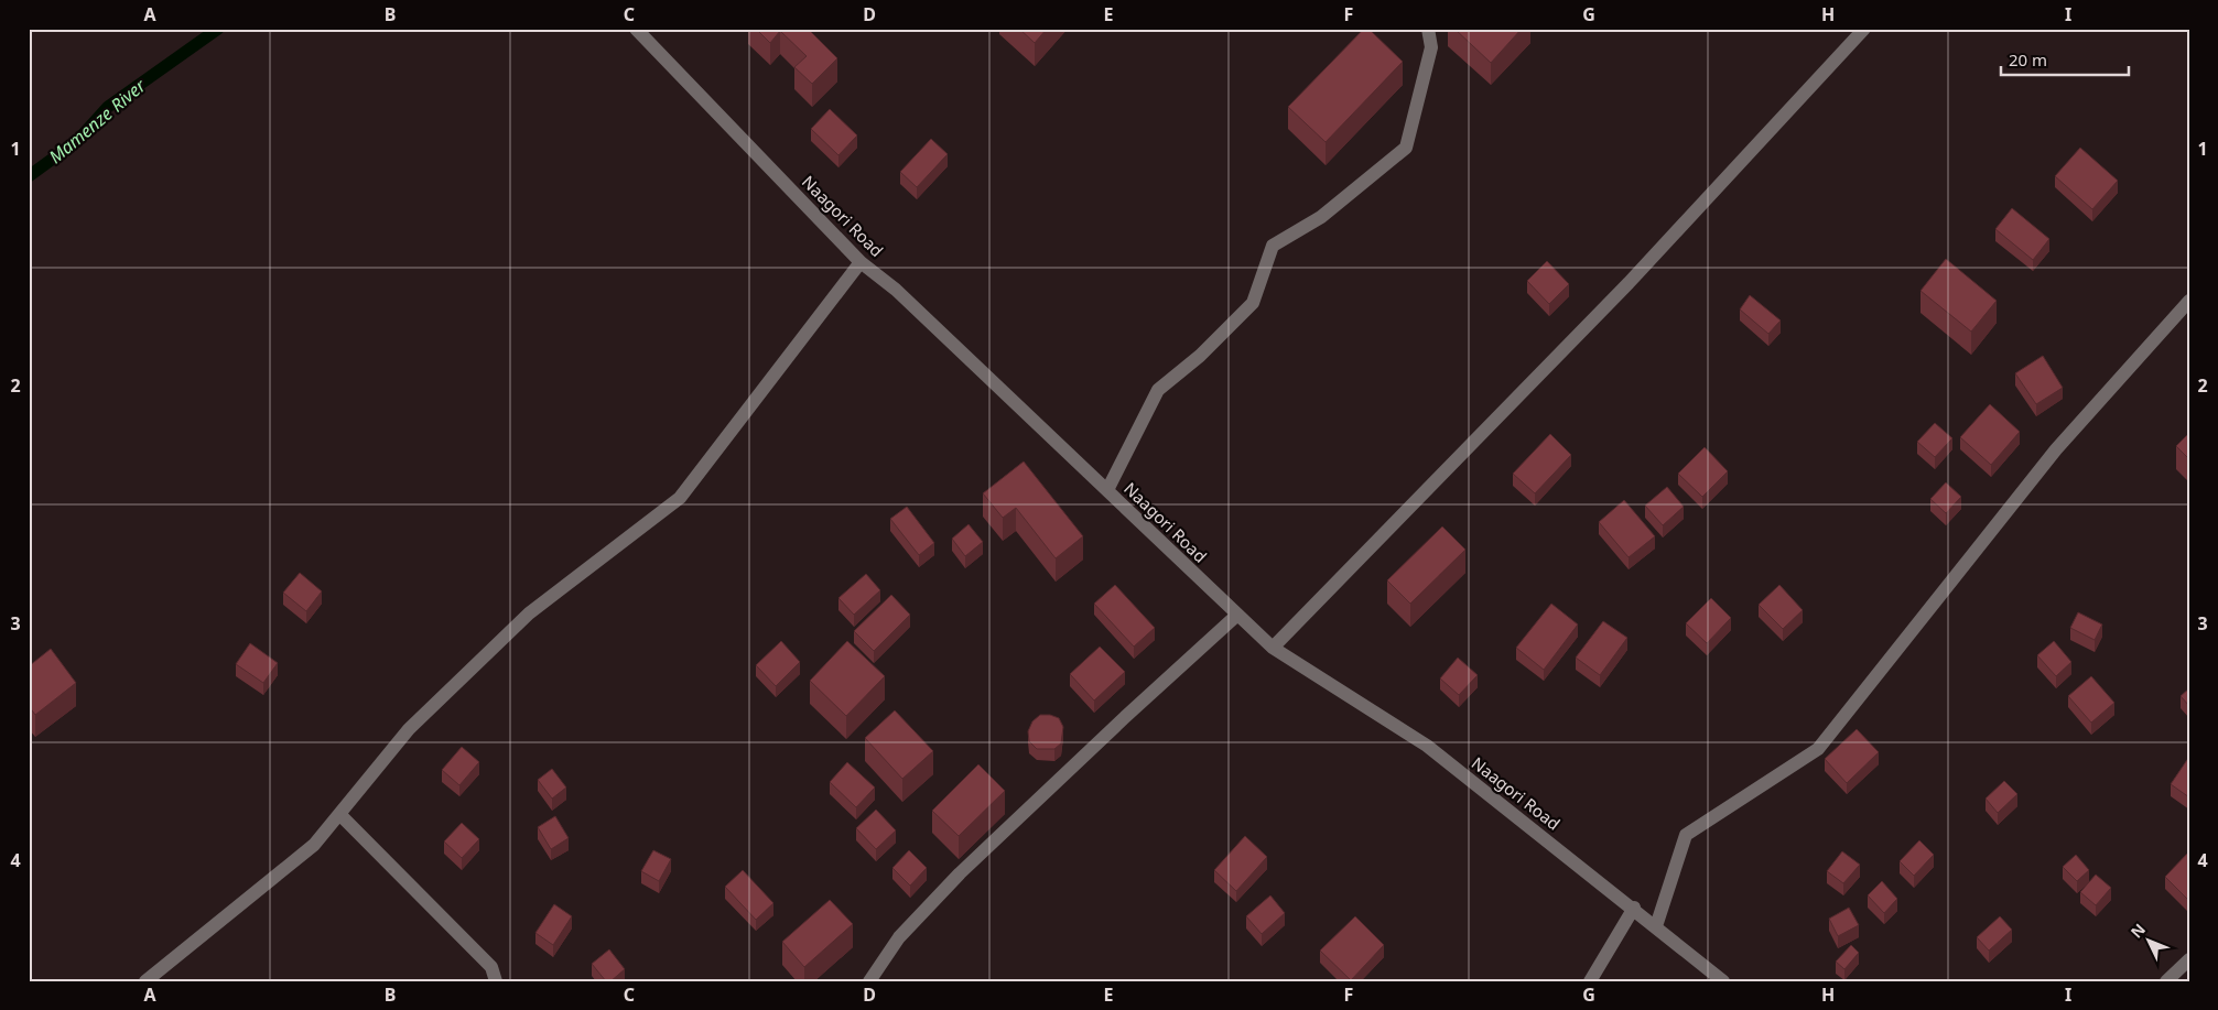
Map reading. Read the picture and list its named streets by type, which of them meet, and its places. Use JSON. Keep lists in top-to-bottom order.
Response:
{
  "streets": {
    "street": ["Naagori Road"]
  },
  "water": ["Mamenze River"],
  "scale_bar": "20 m",
  "north": "top left",
  "grid": {
    "columns": [
      "A",
      "B",
      "C",
      "D",
      "E",
      "F",
      "G",
      "H",
      "I"
    ],
    "rows": [
      "1",
      "2",
      "3",
      "4"
    ]
  }
}
